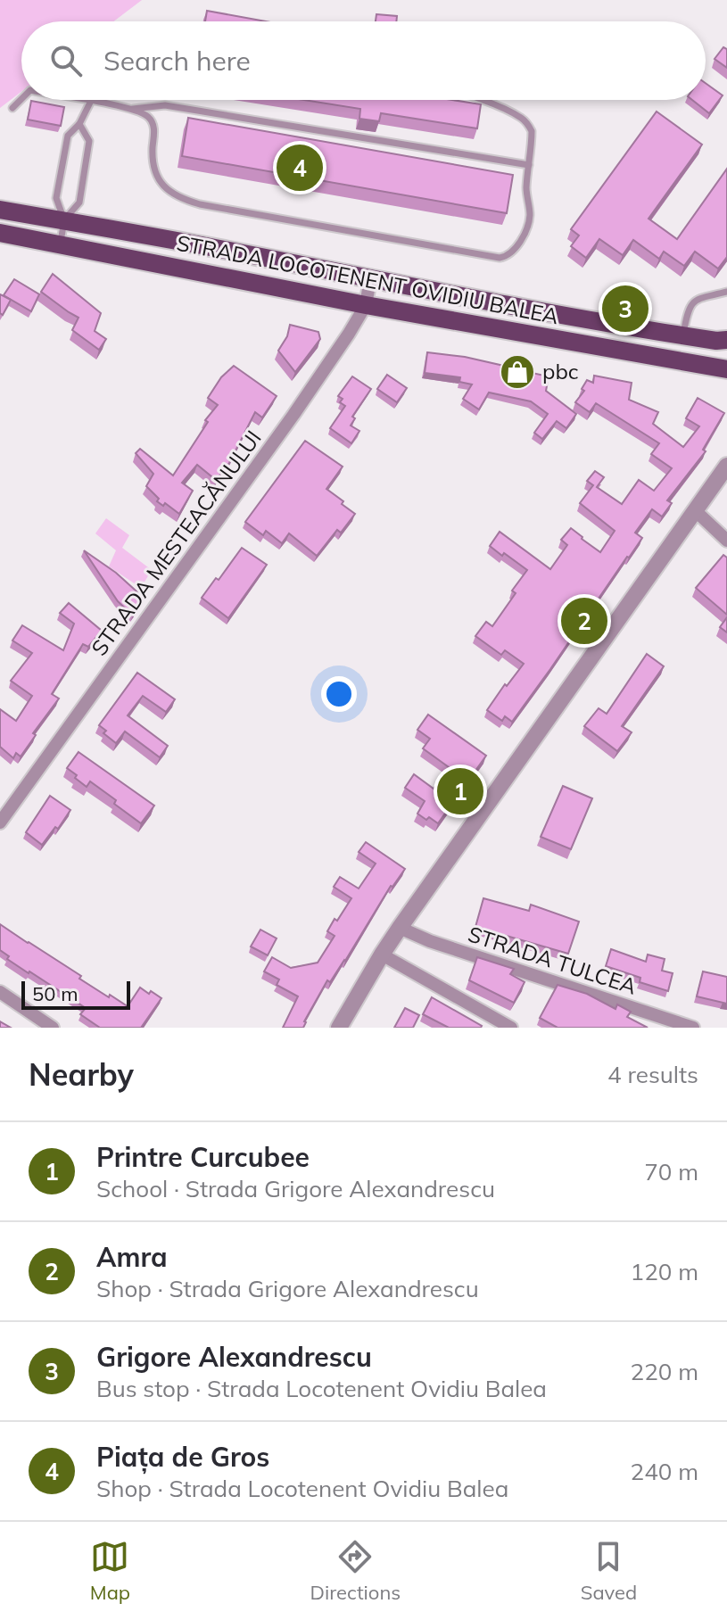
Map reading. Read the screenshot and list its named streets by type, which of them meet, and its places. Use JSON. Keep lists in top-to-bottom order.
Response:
{
  "streets": {
    "main road": ["STRADA LOCOTENENT OVIDIU BALEA"],
    "street": ["STRADA MESTEACĂNULUI", "STRADA TULCEA"]
  },
  "crossings": [
    ["STRADA LOCOTENENT OVIDIU BALEA", "STRADA MESTEACĂNULUI"]
  ],
  "places": {
    "shop": ["pbc"]
  },
  "scale_bar": "50 m",
  "page": {
    "search": "Search here",
    "pins": [
      "4",
      "3",
      "2",
      "1"
    ],
    "scale": "50 m",
    "heading": ["Nearby", "4 results"],
    "list": [
      {
        "mark": "1",
        "name": "Printre Curcubee",
        "note": "School · Strada Grigore Alexandrescu",
        "value": "70 m"
      },
      {
        "mark": "2",
        "name": "Amra",
        "note": "Shop · Strada Grigore Alexandrescu",
        "value": "120 m"
      },
      {
        "mark": "3",
        "name": "Grigore Alexandrescu",
        "note": "Bus stop · Strada Locotenent Ovidiu Balea",
        "value": "220 m"
      },
      {
        "mark": "4",
        "name": "Piața de Gros",
        "note": "Shop · Strada Locotenent Ovidiu Balea",
        "value": "240 m"
      }
    ],
    "nav": ["Map", "Directions", "Saved"]
  }
}
